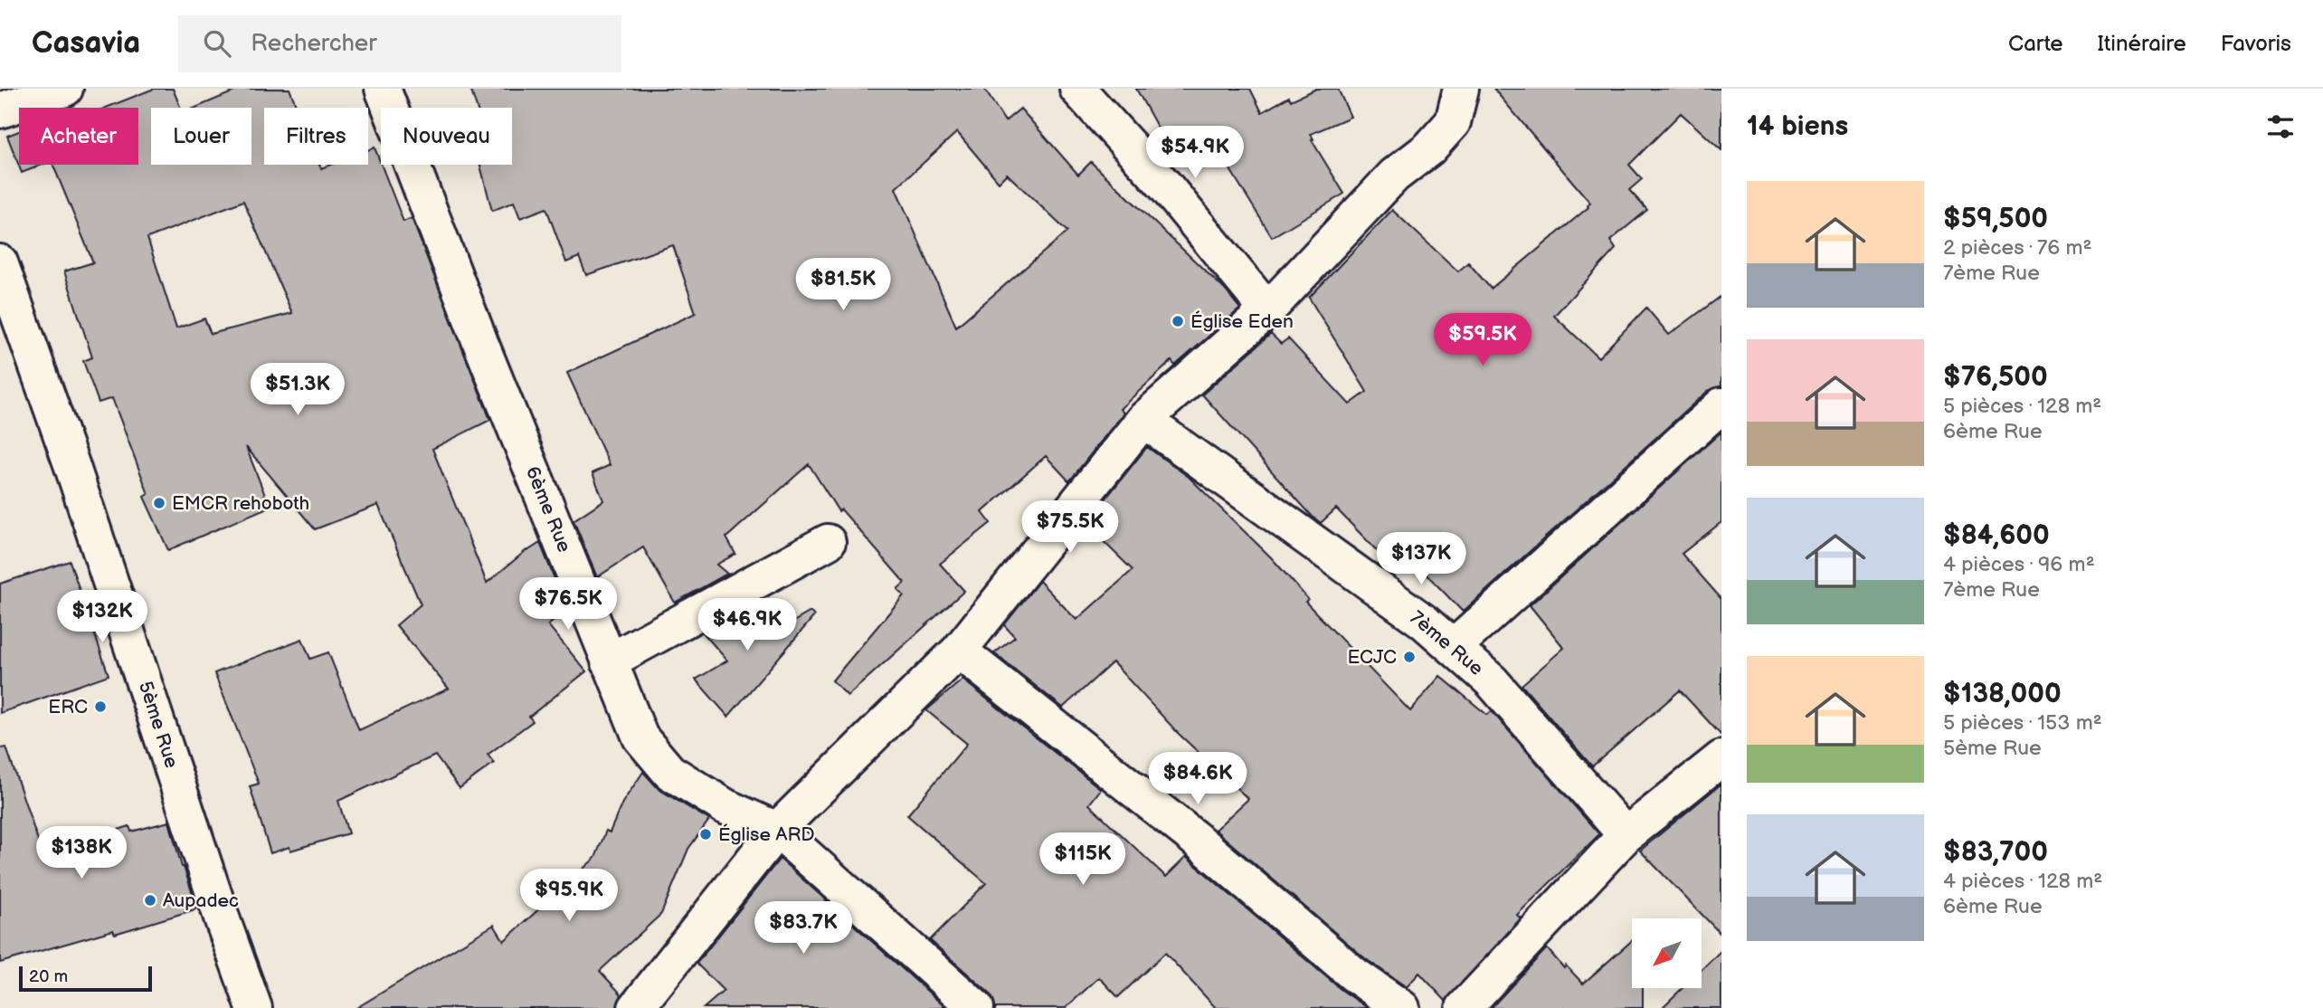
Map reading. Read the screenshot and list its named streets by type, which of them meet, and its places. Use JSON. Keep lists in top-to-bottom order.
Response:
{
  "streets": {
    "street": ["6ème Rue", "7ème Rue", "5ème Rue"]
  },
  "places": [
    "Église Eden",
    "EMCR rehoboth",
    "ECJC",
    "ERC",
    "Église ARD",
    "Aupadec"
  ],
  "scale_bar": "20 m",
  "north": "bottom left",
  "page": {
    "header": "Casavia",
    "search": "Rechercher",
    "nav": ["Carte", "Itinéraire", "Favoris"],
    "heading": "14 biens",
    "chip": [
      "Acheter",
      "Louer",
      "Filtres",
      "Nouveau"
    ],
    "price": [
      "$54.9K",
      "$81.5K",
      "$59.5K",
      "$51.3K",
      "$75.5K",
      "$137K",
      "$76.5K",
      "$132K",
      "$46.9K",
      "$84.6K",
      "$138K",
      "$115K",
      "$95.9K",
      "$83.7K"
    ],
    "list": [
      {
        "name": "$59,500",
        "note": "2 pièces · 76 m² · 7ème Rue"
      },
      {
        "name": "$76,500",
        "note": "5 pièces · 128 m² · 6ème Rue"
      },
      {
        "name": "$84,600",
        "note": "4 pièces · 96 m² · 7ème Rue"
      },
      {
        "name": "$138,000",
        "note": "5 pièces · 153 m² · 5ème Rue"
      },
      {
        "name": "$83,700",
        "note": "4 pièces · 128 m² · 6ème Rue"
      }
    ],
    "scale": "20 m"
  }
}
